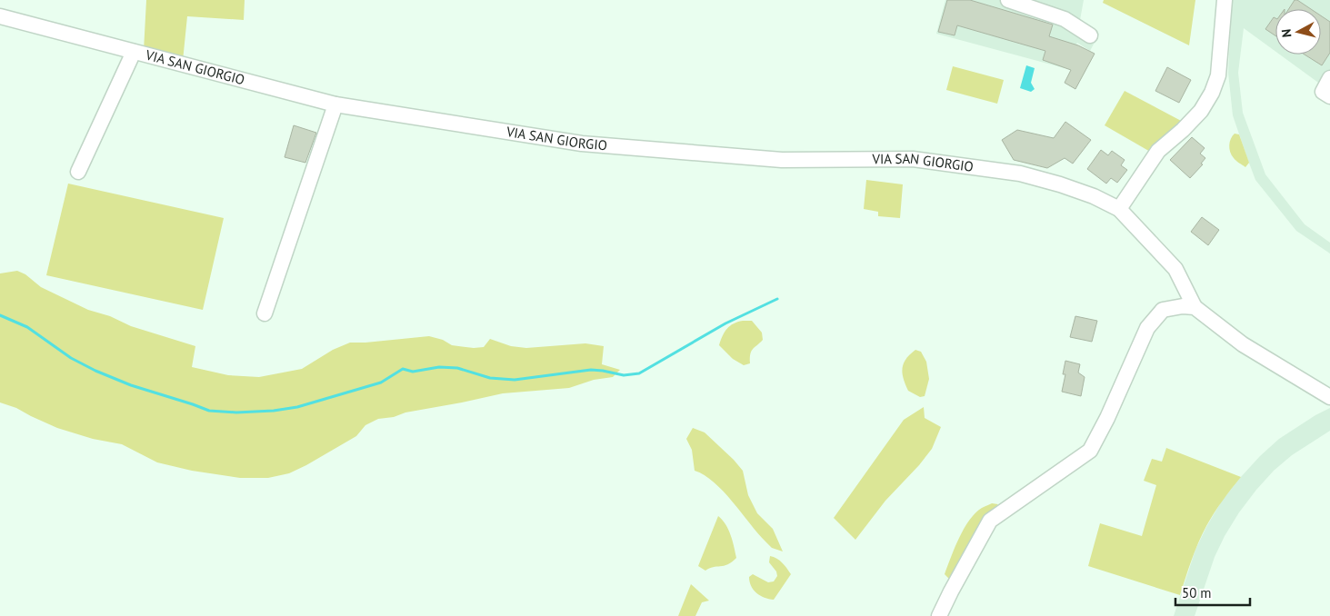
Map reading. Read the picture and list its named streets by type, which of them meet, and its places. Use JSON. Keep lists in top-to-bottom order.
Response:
{
  "streets": {
    "street": ["VIA SAN GIORGIO"]
  },
  "scale_bar": "50 m",
  "north": "left"
}
